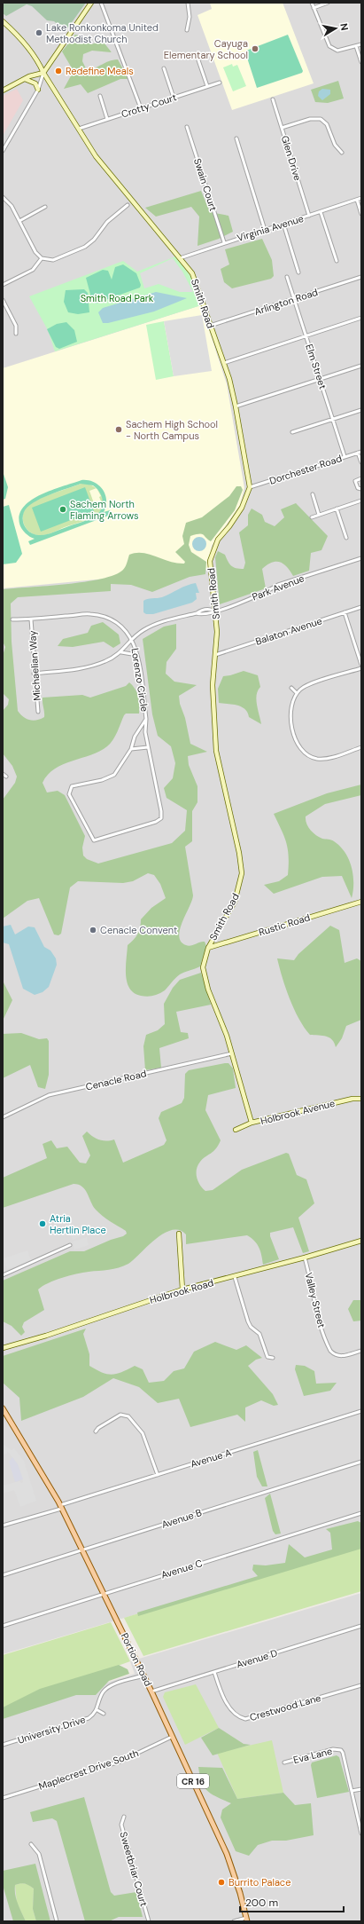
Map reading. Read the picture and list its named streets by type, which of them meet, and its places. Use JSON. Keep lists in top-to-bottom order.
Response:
{
  "streets": {
    "main road": ["Portion Road", "CR 16"],
    "street": [
      "Crotty Court",
      "Glen Drive",
      "Swain Court",
      "Virginia Avenue",
      "Arlington Road",
      "Smith Road",
      "Elm Street",
      "Dorchester Road",
      "Park Avenue",
      "Balaton Avenue",
      "Michaelian Way",
      "Lorenzo Circle",
      "Rustic Road",
      "Cenacle Road",
      "Holbrook Avenue",
      "Holbrook Road",
      "Valley Street",
      "Avenue A",
      "Avenue B",
      "Avenue C",
      "Avenue D",
      "Crestwood Lane",
      "University Drive",
      "Eva Lane",
      "Maplecrest Drive South",
      "Sweetbriar Court"
    ]
  },
  "crossings": [
    ["Crotty Court", "Smith Road"],
    ["Glen Drive", "Virginia Avenue"],
    ["Swain Court", "Virginia Avenue"],
    ["Virginia Avenue", "Smith Road"],
    ["Arlington Road", "Smith Road"],
    ["Arlington Road", "Elm Street"],
    ["Smith Road", "Dorchester Road"],
    ["Smith Road", "Park Avenue"],
    ["Smith Road", "Balaton Avenue"],
    ["Smith Road", "Rustic Road"],
    ["Smith Road", "Cenacle Road"],
    ["Smith Road", "Holbrook Avenue"],
    ["Elm Street", "Dorchester Road"],
    ["Park Avenue", "Michaelian Way"],
    ["Park Avenue", "Lorenzo Circle"],
    ["Michaelian Way", "Lorenzo Circle"],
    ["Holbrook Road", "Valley Street"],
    ["Avenue A", "Portion Road"],
    ["Avenue B", "Portion Road"],
    ["Avenue C", "Portion Road"],
    ["Avenue D", "Portion Road"],
    ["Avenue D", "Crestwood Lane"],
    ["Portion Road", "University Drive"],
    ["Portion Road", "Maplecrest Drive South"]
  ],
  "parks": ["Smith Road Park"],
  "places": [
    "Lake Ronkonkoma United Methodist Church",
    "Cayuga Elementary School",
    "Redefine Meals",
    "Sachem High School - North Campus",
    "Sachem North Flaming Arrows",
    "Cenacle Convent",
    "Atria Hertlin Place",
    "Burrito Palace"
  ],
  "scale_bar": "200 m",
  "north": "right"
}
